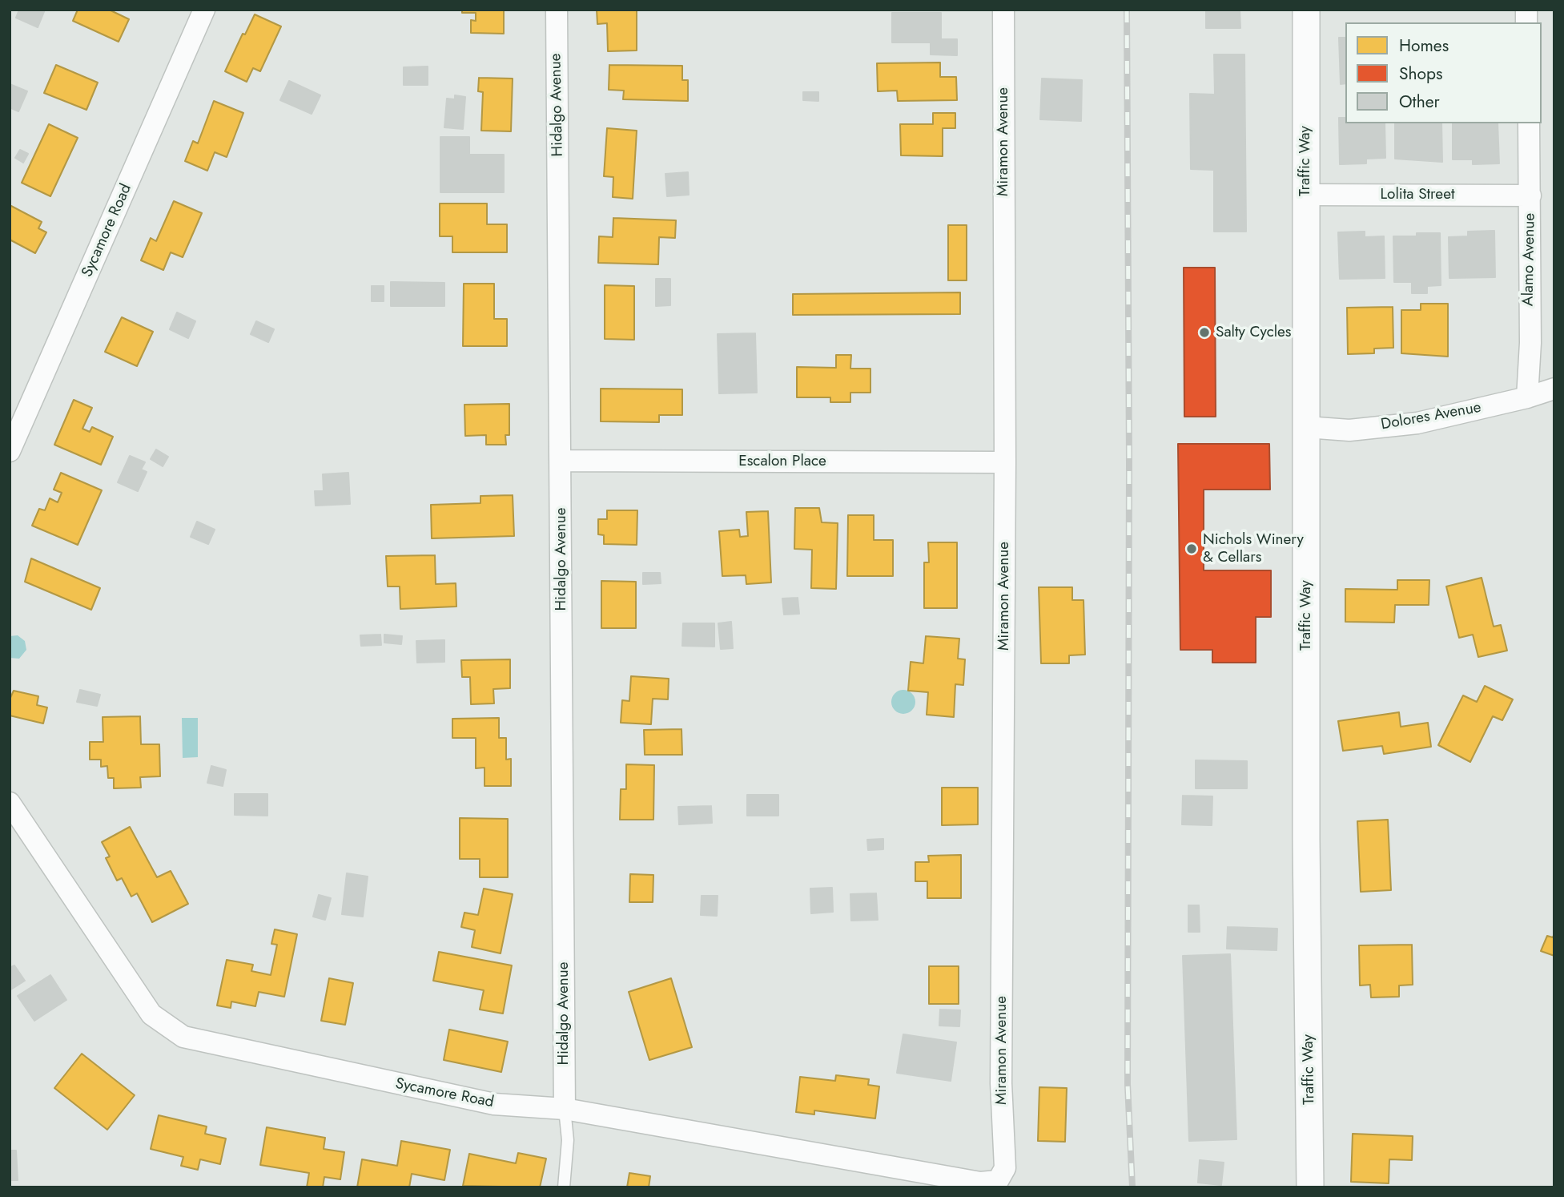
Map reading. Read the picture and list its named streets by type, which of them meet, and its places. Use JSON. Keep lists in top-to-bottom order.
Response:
{
  "streets": {
    "street": [
      "Hidalgo Avenue",
      "Miramon Avenue",
      "Traffic Way",
      "Lolita Street",
      "Sycamore Road",
      "Alamo Avenue",
      "Dolores Avenue",
      "Escalon Place"
    ]
  },
  "crossings": [
    ["Hidalgo Avenue", "Sycamore Road"],
    ["Hidalgo Avenue", "Escalon Place"],
    ["Miramon Avenue", "Sycamore Road"],
    ["Miramon Avenue", "Escalon Place"],
    ["Traffic Way", "Lolita Street"],
    ["Traffic Way", "Dolores Avenue"],
    ["Lolita Street", "Alamo Avenue"],
    ["Alamo Avenue", "Dolores Avenue"]
  ],
  "places": ["Salty Cycles", "Nichols Winery & Cellars"],
  "legend": ["Homes", "Shops", "Other"]
}
